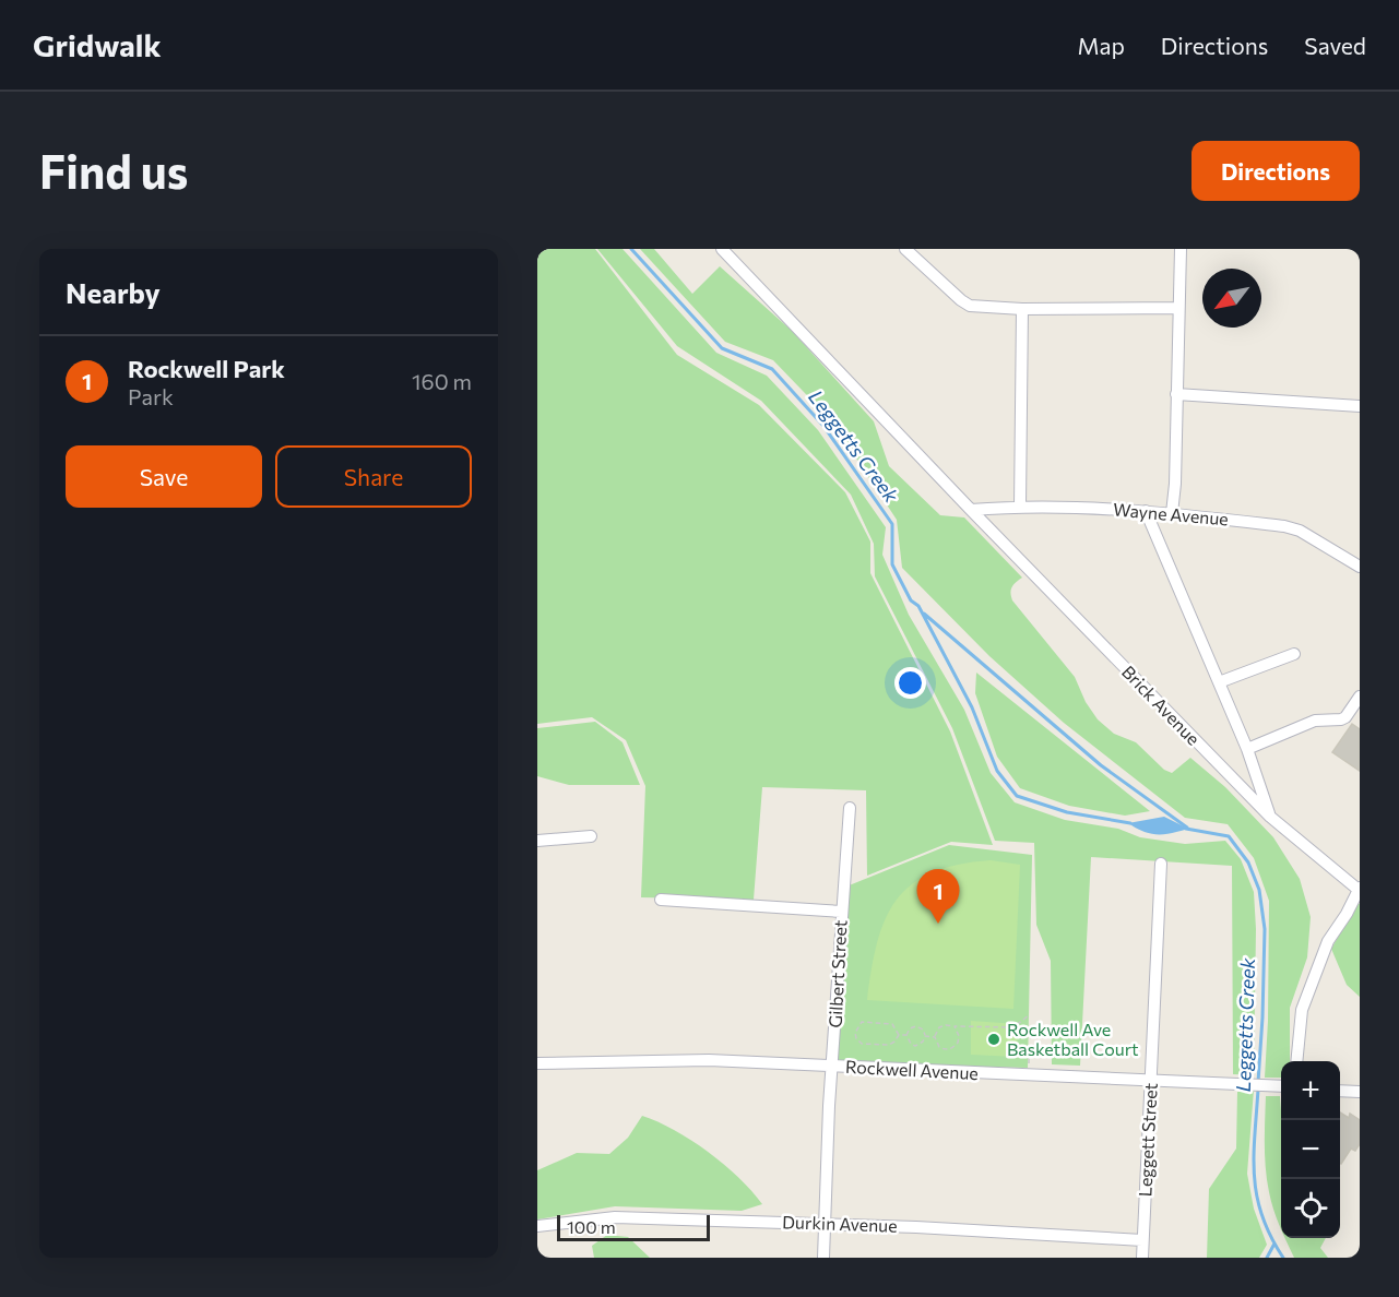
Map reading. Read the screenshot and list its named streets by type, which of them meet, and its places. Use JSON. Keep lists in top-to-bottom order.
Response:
{
  "streets": {
    "street": [
      "Wayne Avenue",
      "Brick Avenue",
      "Gilbert Street",
      "Rockwell Avenue",
      "Leggett Street",
      "Durkin Avenue"
    ]
  },
  "crossings": [
    ["Wayne Avenue", "Brick Avenue"],
    ["Gilbert Street", "Rockwell Avenue"],
    ["Gilbert Street", "Durkin Avenue"],
    ["Rockwell Avenue", "Leggett Street"],
    ["Leggett Street", "Durkin Avenue"]
  ],
  "water": ["Leggetts Creek"],
  "places": ["Rockwell Ave Basketball Court"],
  "scale_bar": "100 m",
  "north": "bottom left",
  "page": {
    "header": "Gridwalk",
    "nav": ["Map", "Directions", "Saved"],
    "buttons": [
      "Directions",
      ["Save", "Share"]
    ],
    "title": "Find us",
    "heading": "Nearby",
    "list": [
      {
        "mark": "1",
        "name": "Rockwell Park",
        "note": "Park",
        "value": "160 m"
      }
    ],
    "pins": "1",
    "map_buttons": ["+", "−"],
    "scale": "100 m"
  }
}
